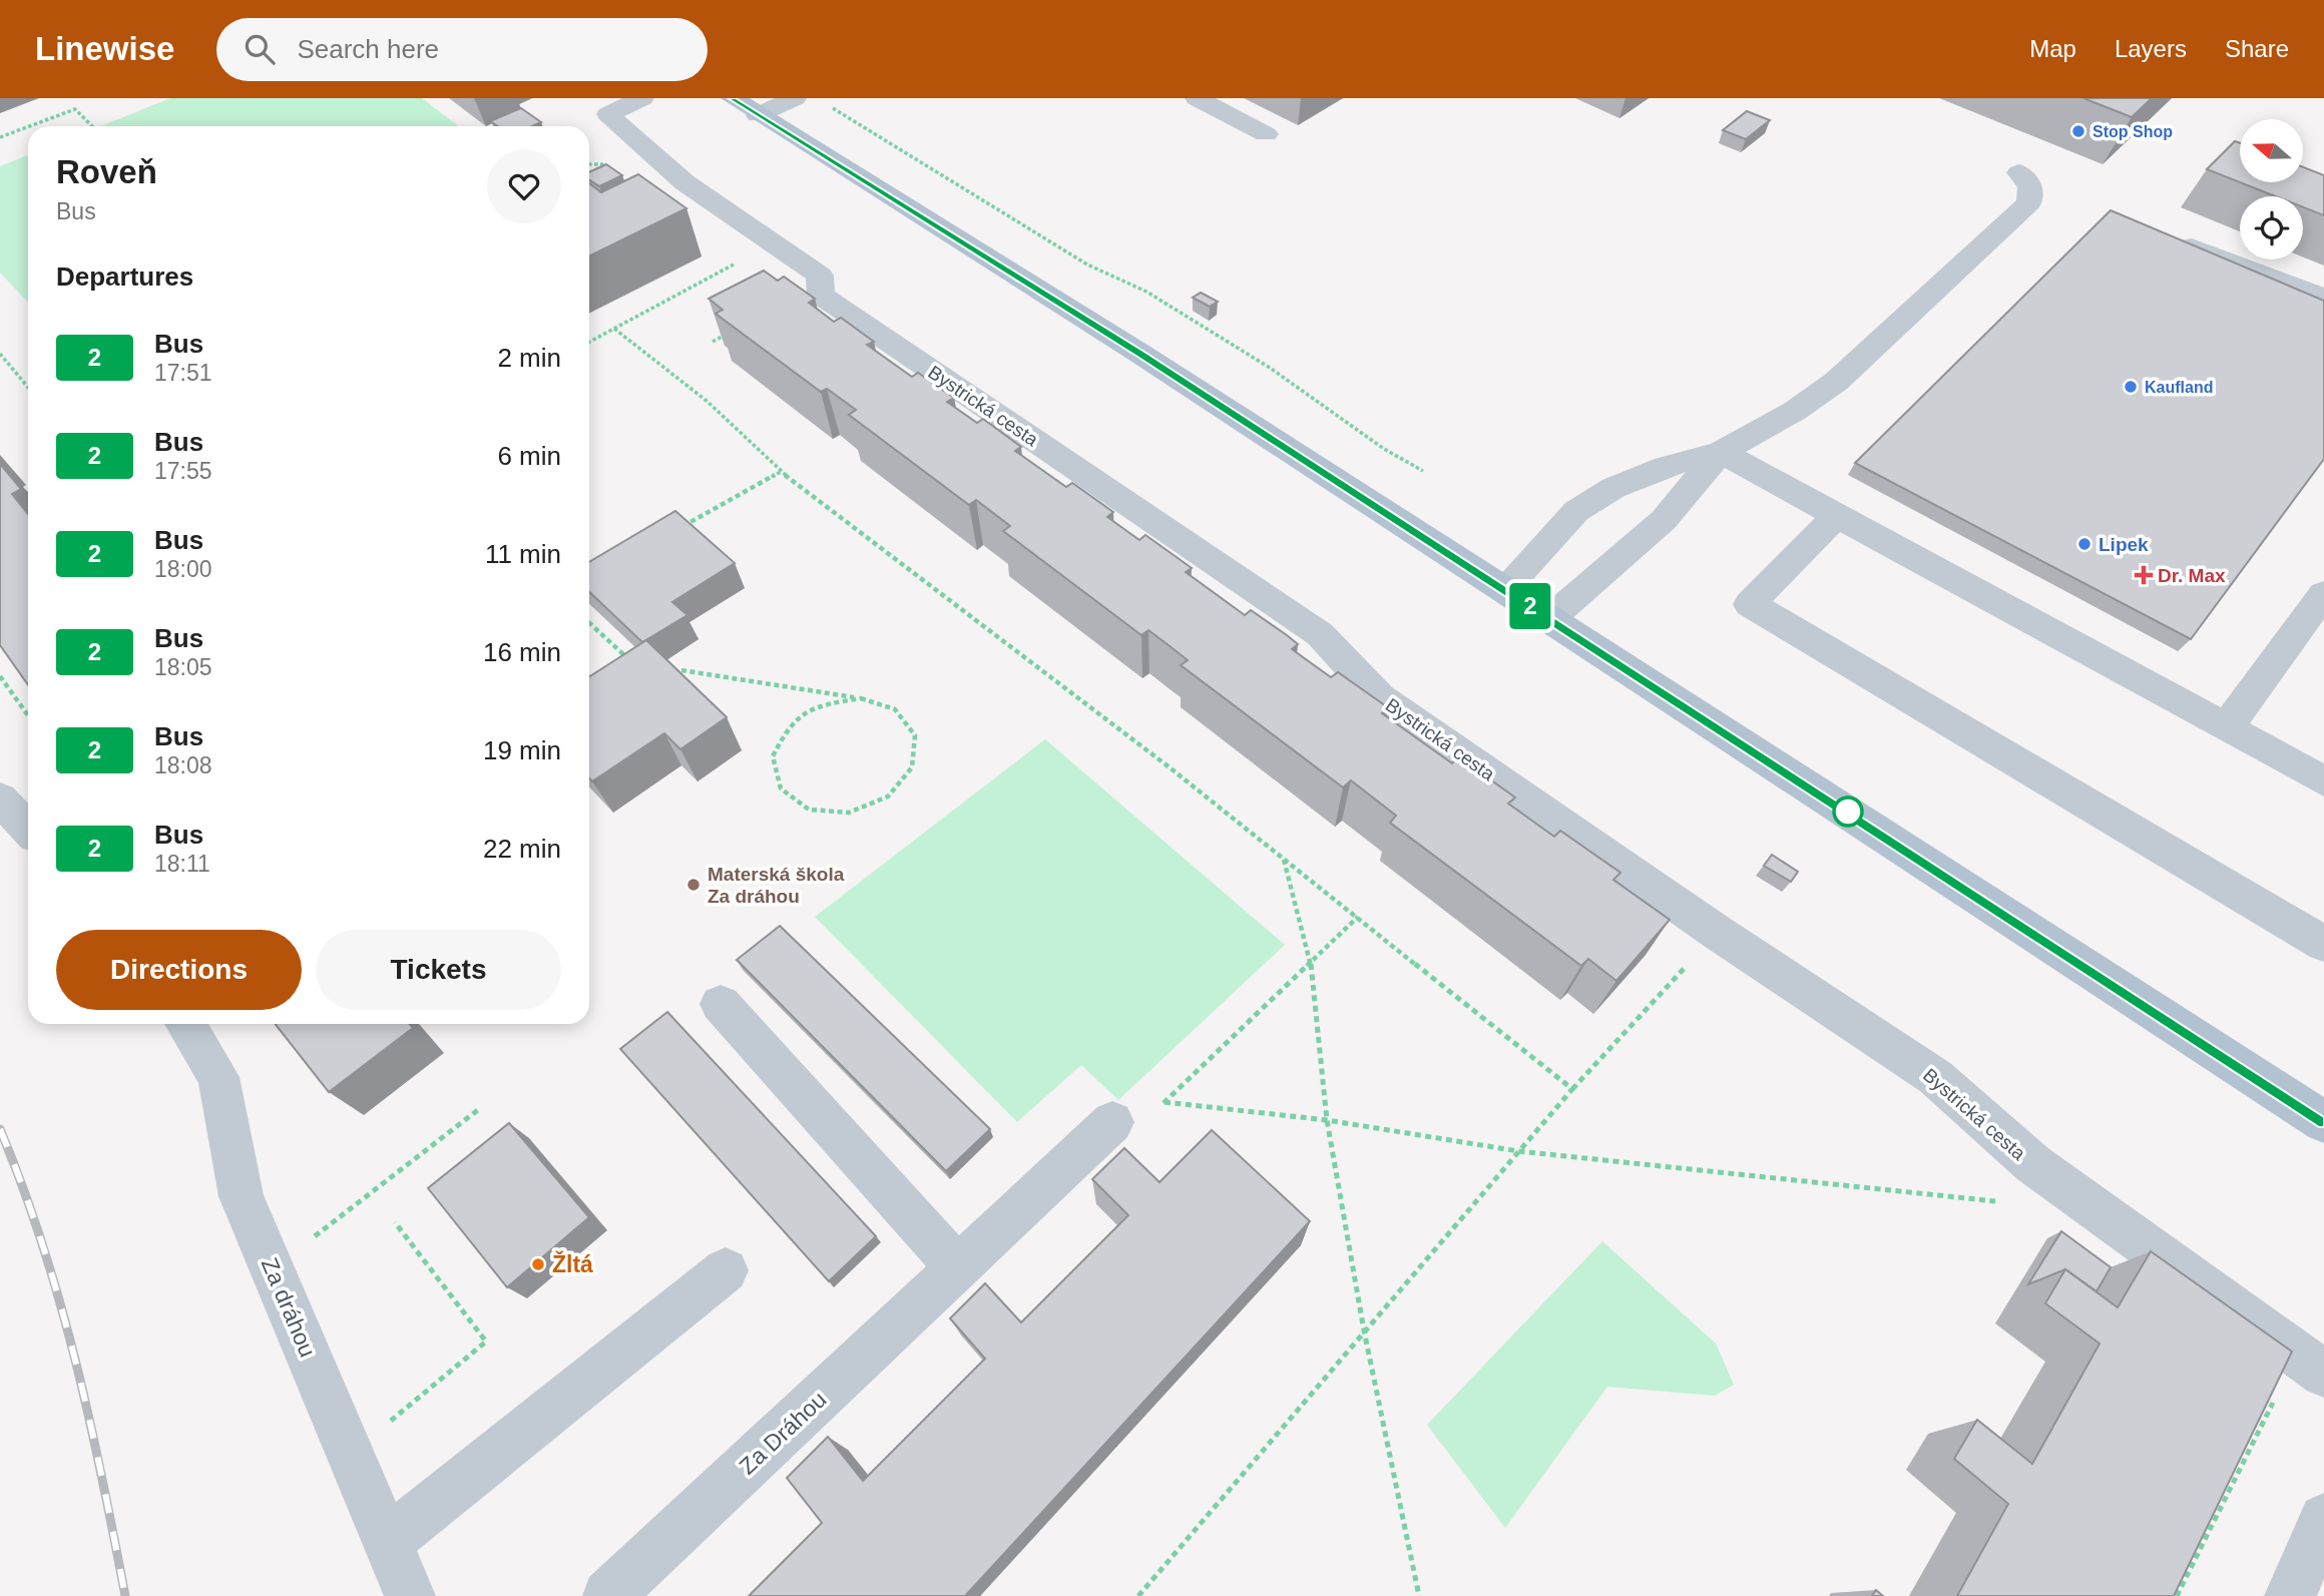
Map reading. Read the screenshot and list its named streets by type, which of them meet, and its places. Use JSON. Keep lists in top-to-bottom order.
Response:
{
  "streets": {
    "street": ["Bystrická cesta", "Za dráhou", "Za Dráhou"]
  },
  "places": {
    "other": [
      "Stop Shop",
      "Kaufland",
      "Lipek",
      "Materská škola Za dráhou",
      "Žltá"
    ],
    "health": ["Dr. Max"]
  },
  "lines": ["bus line 2"],
  "north": "left",
  "page": {
    "header": "Linewise",
    "search": "Search here",
    "nav": ["Map", "Layers", "Share"],
    "on_map": "2",
    "heading": [
      ["Roveň", "Bus"],
      "Departures"
    ],
    "list": [
      {
        "mark": "2",
        "name": "Bus",
        "note": "17:51",
        "value": "2 min"
      },
      {
        "mark": "2",
        "name": "Bus",
        "note": "17:55",
        "value": "6 min"
      },
      {
        "mark": "2",
        "name": "Bus",
        "note": "18:00",
        "value": "11 min"
      },
      {
        "mark": "2",
        "name": "Bus",
        "note": "18:05",
        "value": "16 min"
      },
      {
        "mark": "2",
        "name": "Bus",
        "note": "18:08",
        "value": "19 min"
      },
      {
        "mark": "2",
        "name": "Bus",
        "note": "18:11",
        "value": "22 min"
      }
    ],
    "buttons": ["Directions", "Tickets"]
  }
}
